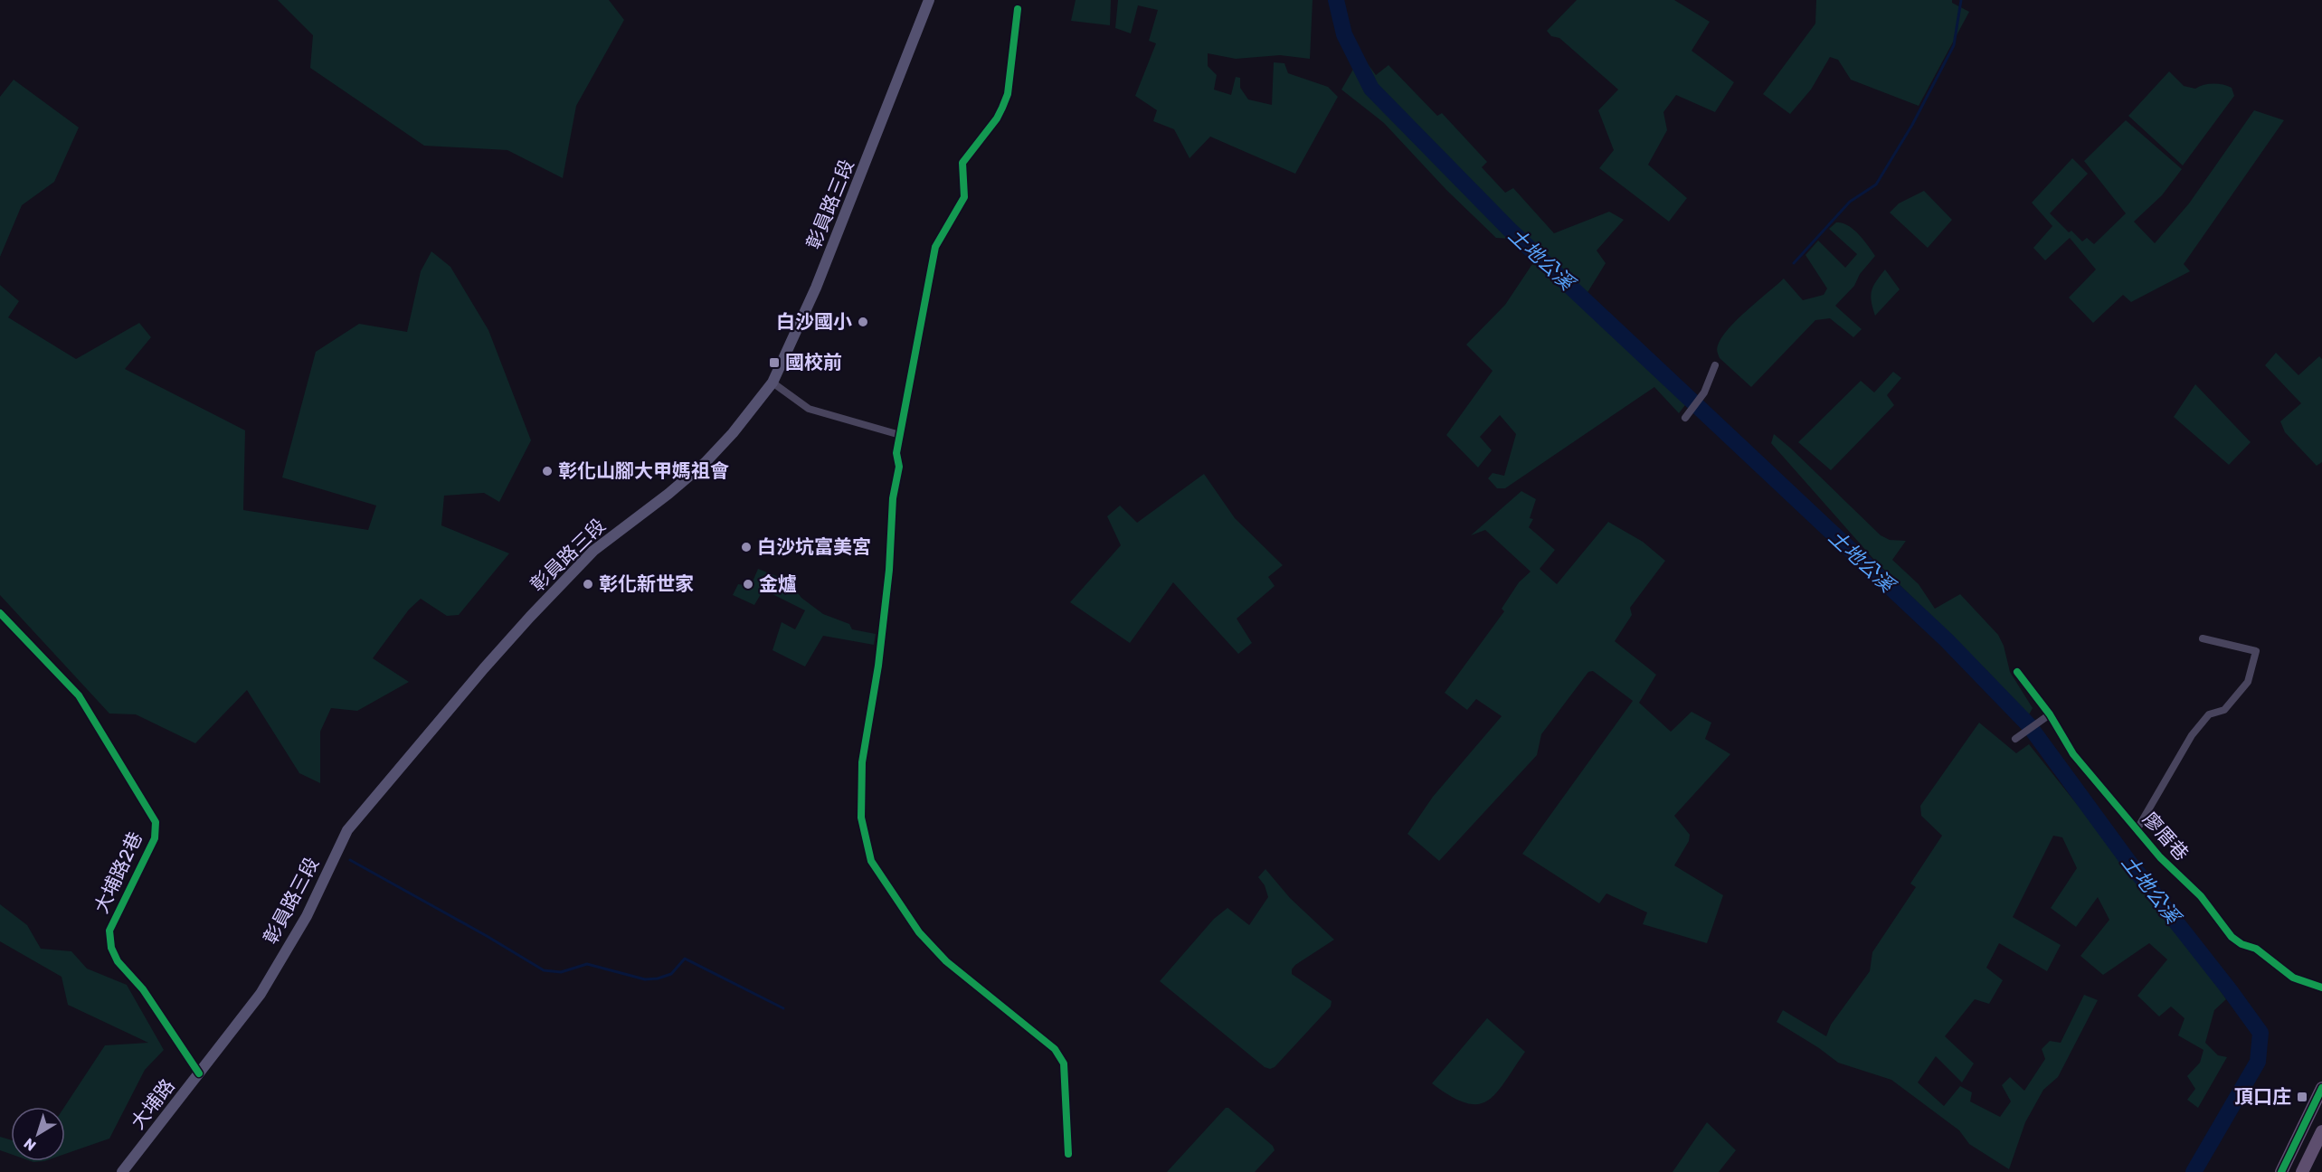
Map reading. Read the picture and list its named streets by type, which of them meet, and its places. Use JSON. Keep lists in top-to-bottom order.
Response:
{
  "streets": {
    "main road": ["彰員路三段", "大埔路"],
    "street": ["廖厝巷", "大埔路2巷"]
  },
  "crossings": [
    ["彰員路三段", "大埔路"],
    ["大埔路2巷", "大埔路"]
  ],
  "water": ["土地公溪"],
  "places": {
    "other": [
      "白沙國小",
      "彰化山腳大甲媽祖會",
      "白沙坑富美宮",
      "彰化新世家",
      "金爐"
    ],
    "transit": ["國校前", "頂口庄"]
  },
  "north": "bottom left"
}
